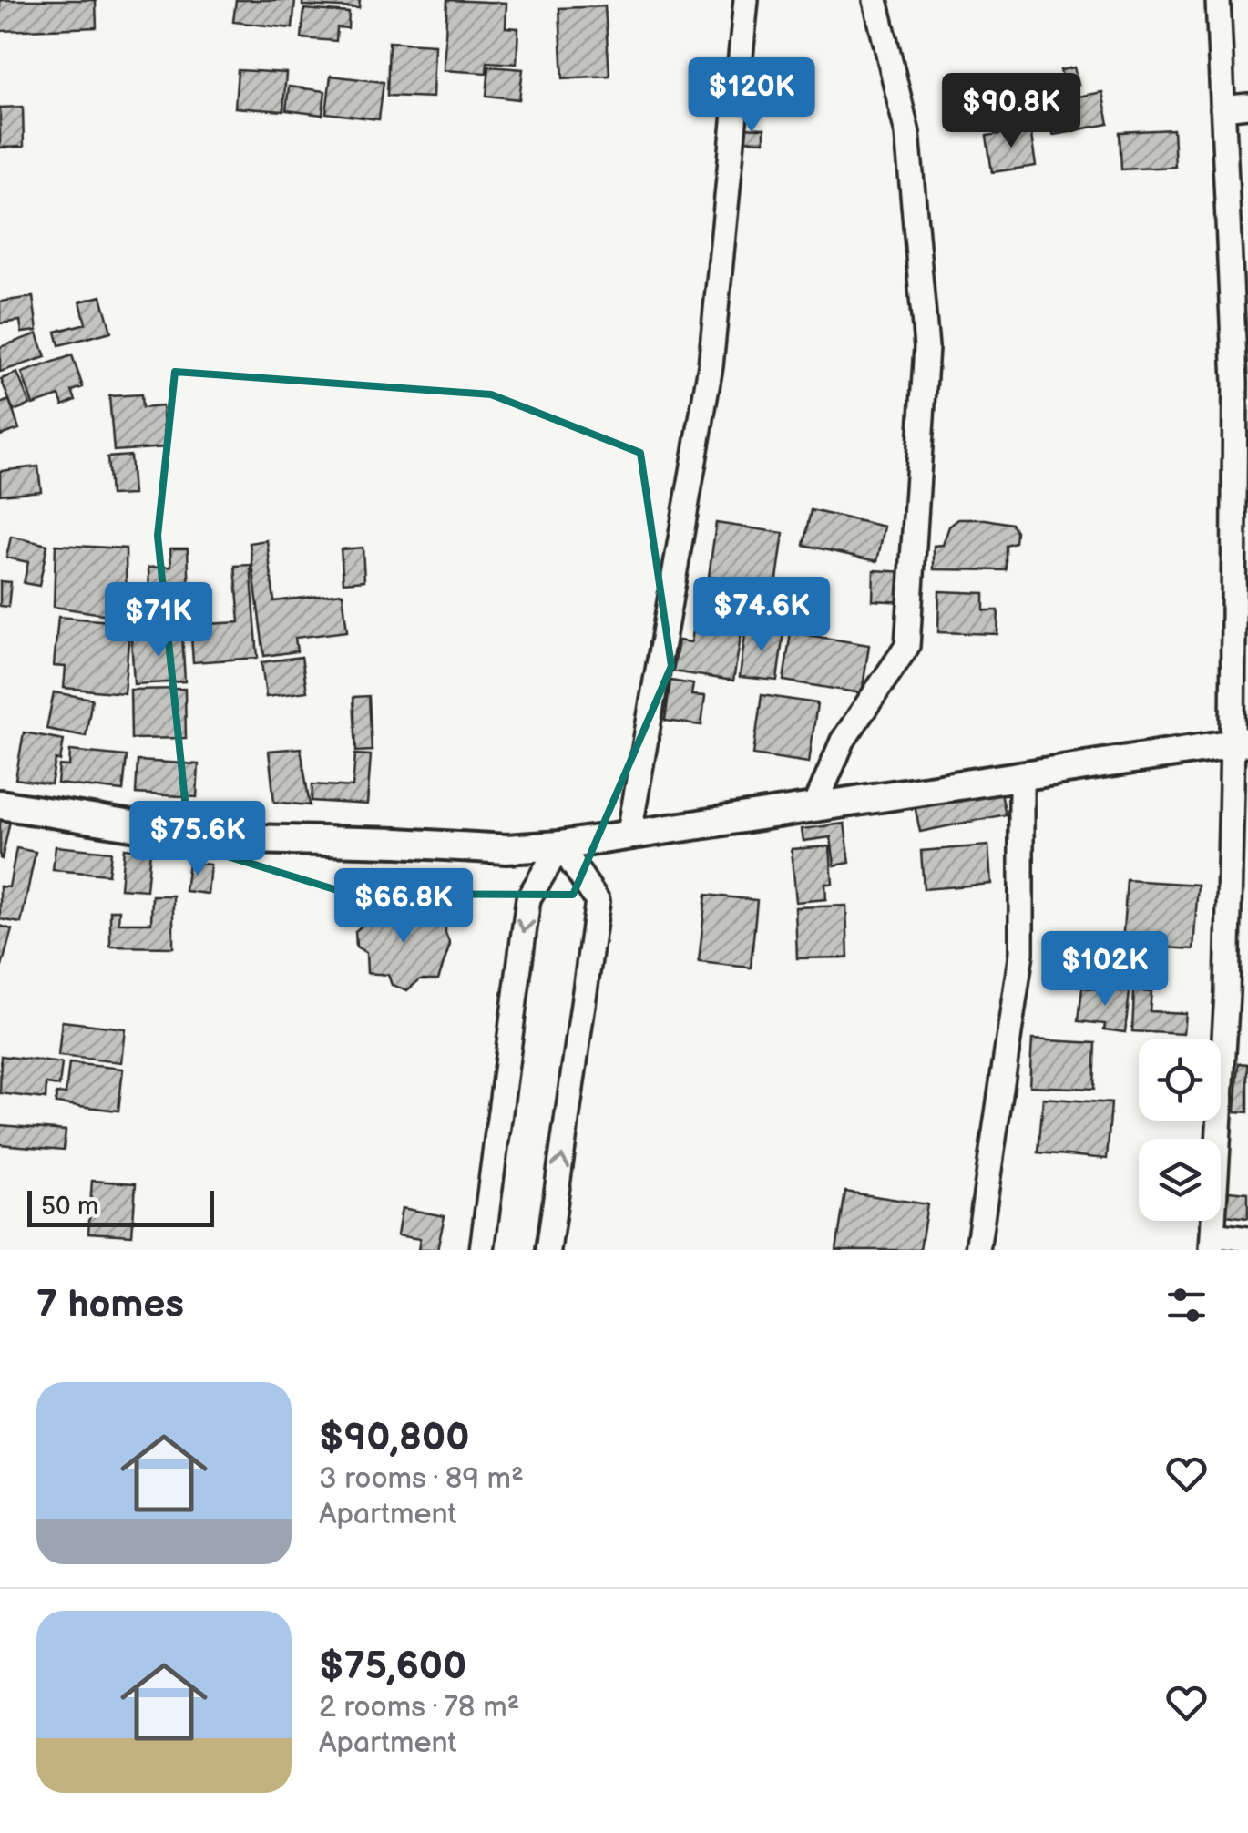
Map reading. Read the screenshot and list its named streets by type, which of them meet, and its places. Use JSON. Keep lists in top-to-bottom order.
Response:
{
  "scale_bar": "50 m",
  "page": {
    "price": [
      "$120K",
      "$90.8K",
      "$74.6K",
      "$71K",
      "$75.6K",
      "$66.8K",
      "$102K"
    ],
    "scale": "50 m",
    "heading": "7 homes",
    "list": [
      {
        "name": "$90,800",
        "note": "3 rooms · 89 m² · Apartment"
      },
      {
        "name": "$75,600",
        "note": "2 rooms · 78 m² · Apartment"
      }
    ]
  }
}
